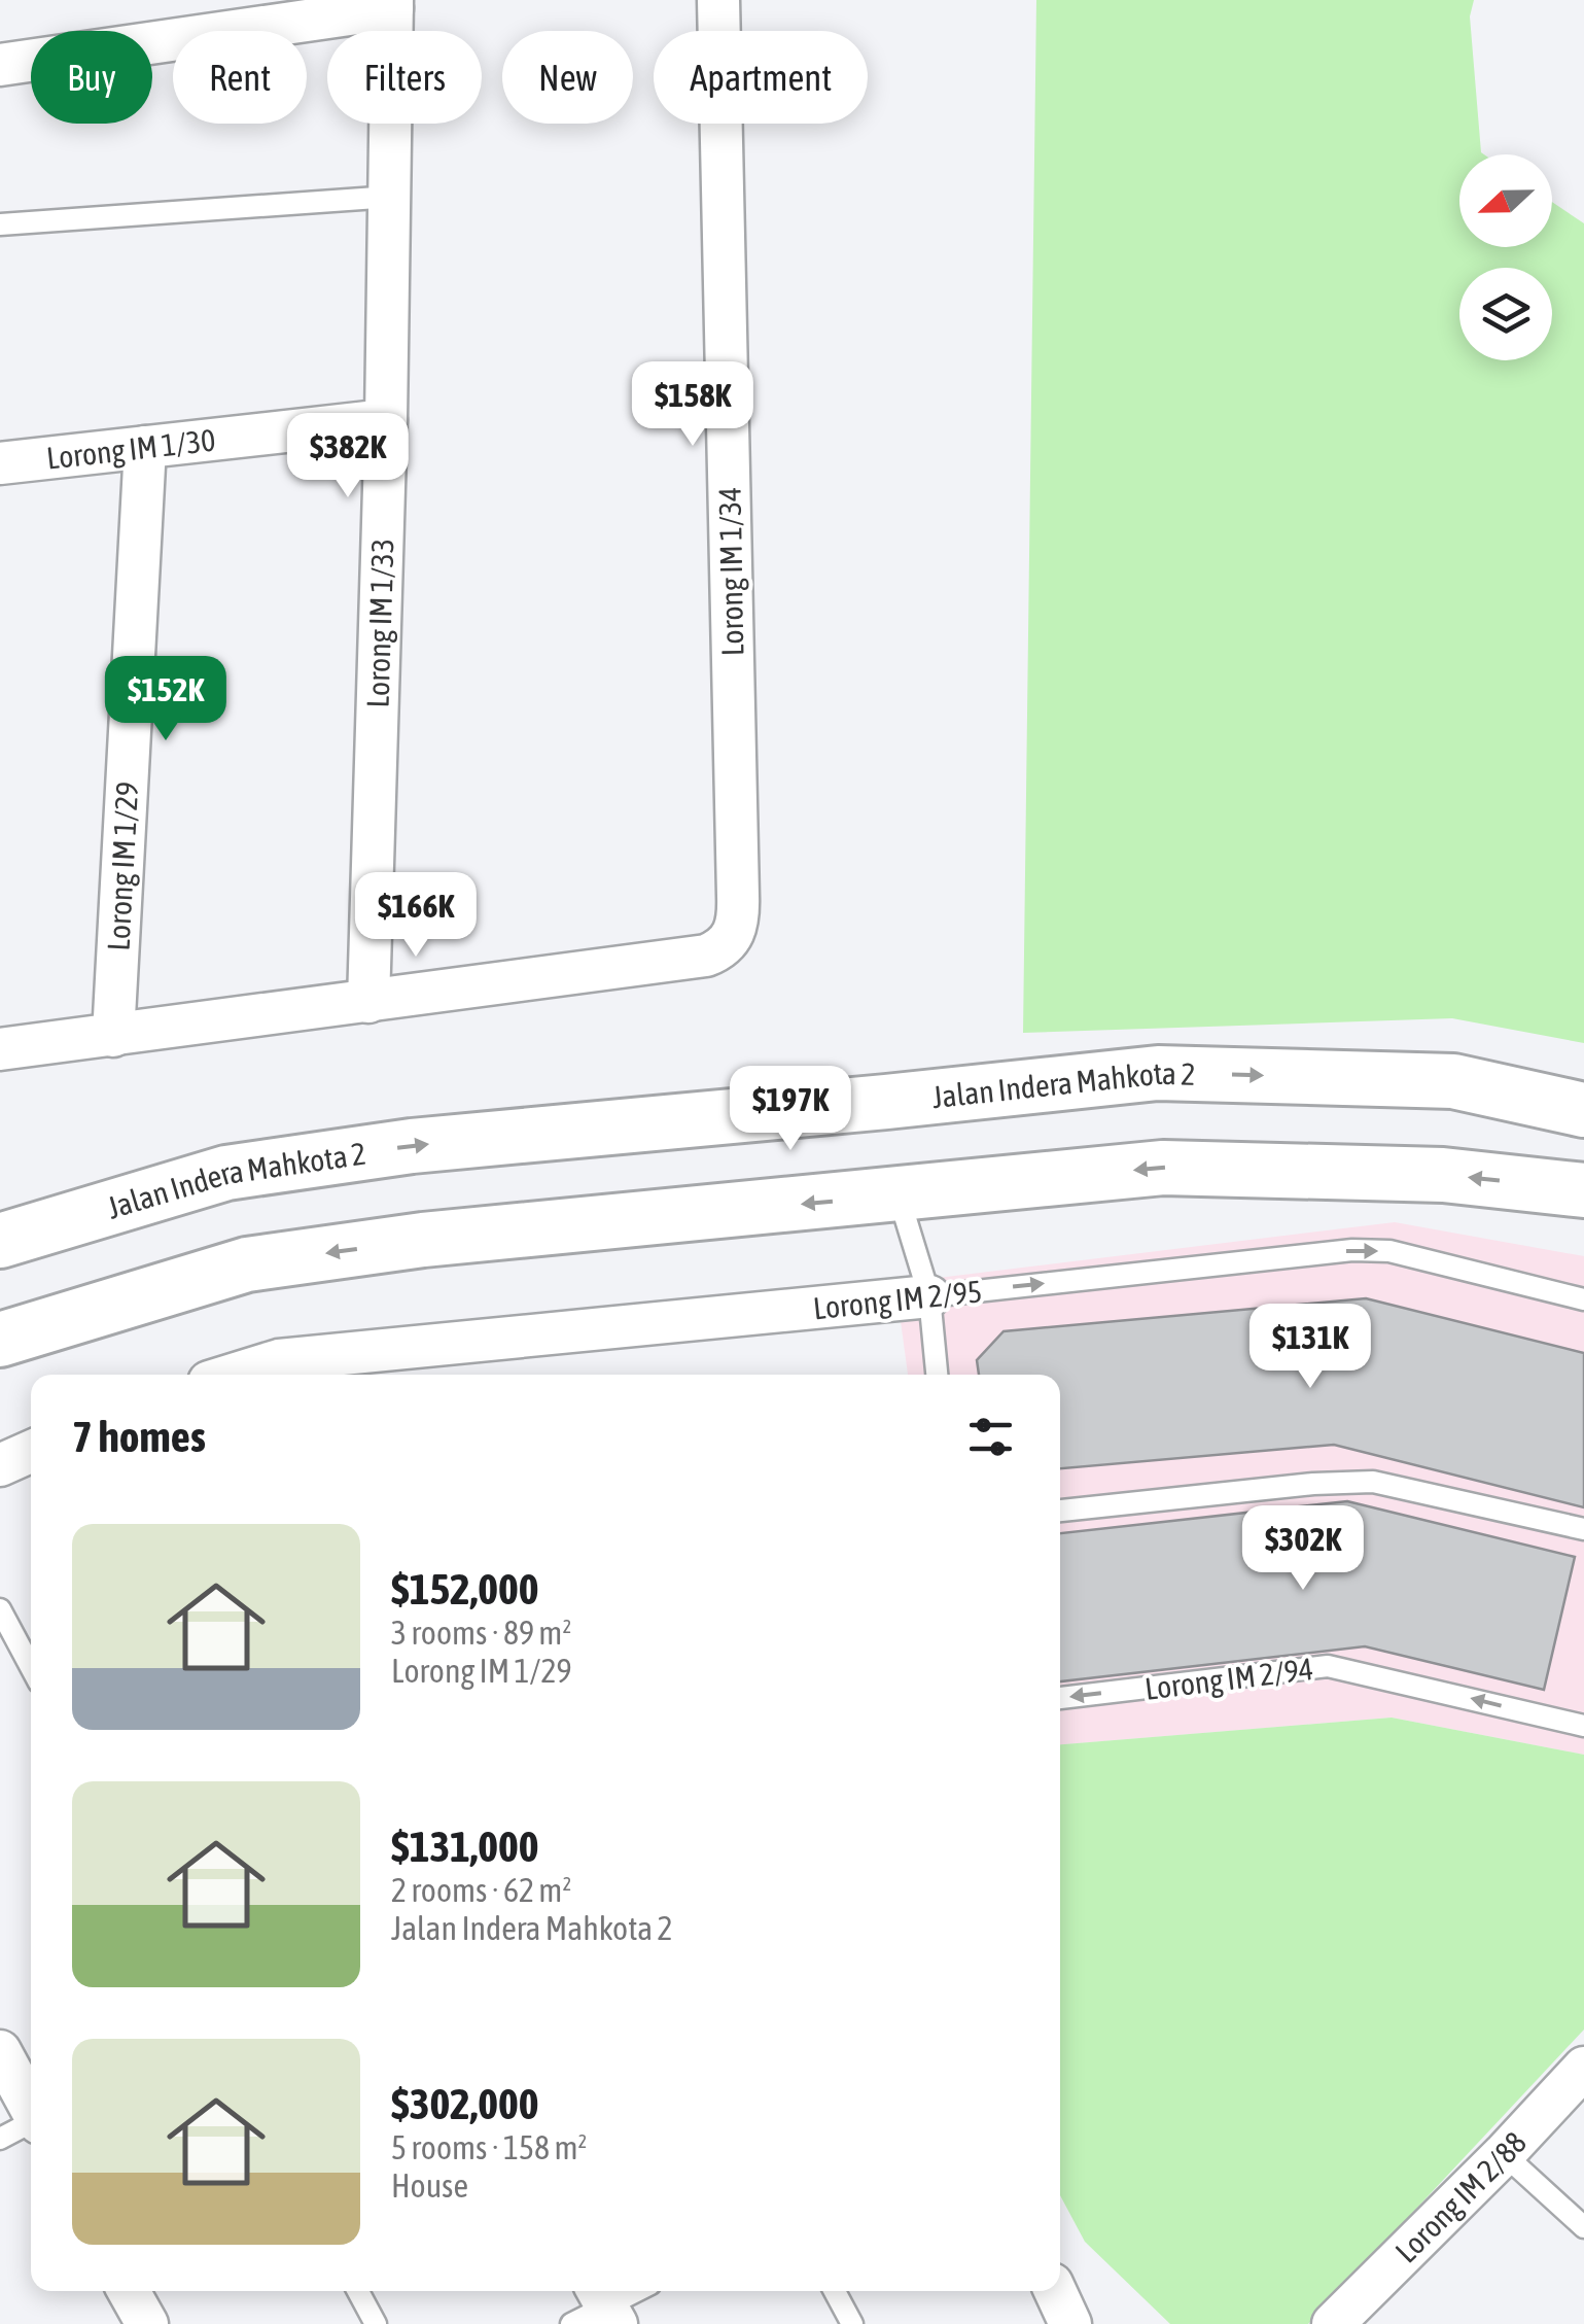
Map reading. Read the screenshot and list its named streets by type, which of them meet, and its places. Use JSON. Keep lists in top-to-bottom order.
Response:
{
  "streets": {
    "street": [
      "Lorong IM 1/30",
      "Lorong IM 1/34",
      "Lorong IM 1/33",
      "Lorong IM 1/29",
      "Jalan Indera Mahkota 2",
      "Lorong IM 2/95",
      "Lorong IM 2/88"
    ],
    "lane": ["Lorong IM 2/94"]
  },
  "crossings": [
    ["Lorong IM 1/30", "Lorong IM 1/33"],
    ["Lorong IM 1/30", "Lorong IM 1/29"],
    ["Lorong IM 1/34", "Lorong IM 1/33"],
    ["Lorong IM 1/34", "Lorong IM 1/29"]
  ],
  "one_way": ["Lorong IM 2/95"],
  "north": "left",
  "page": {
    "chip": [
      "Buy",
      "Rent",
      "Filters",
      "New",
      "Apartment"
    ],
    "price": [
      "$158K",
      "$382K",
      "$152K",
      "$166K",
      "$197K",
      "$131K",
      "$302K"
    ],
    "heading": "7 homes",
    "list": [
      {
        "name": "$152,000",
        "note": "3 rooms · 89 m² · Lorong IM 1/29"
      },
      {
        "name": "$131,000",
        "note": "2 rooms · 62 m² · Jalan Indera Mahkota 2"
      },
      {
        "name": "$302,000",
        "note": "5 rooms · 158 m² · House"
      }
    ]
  }
}
